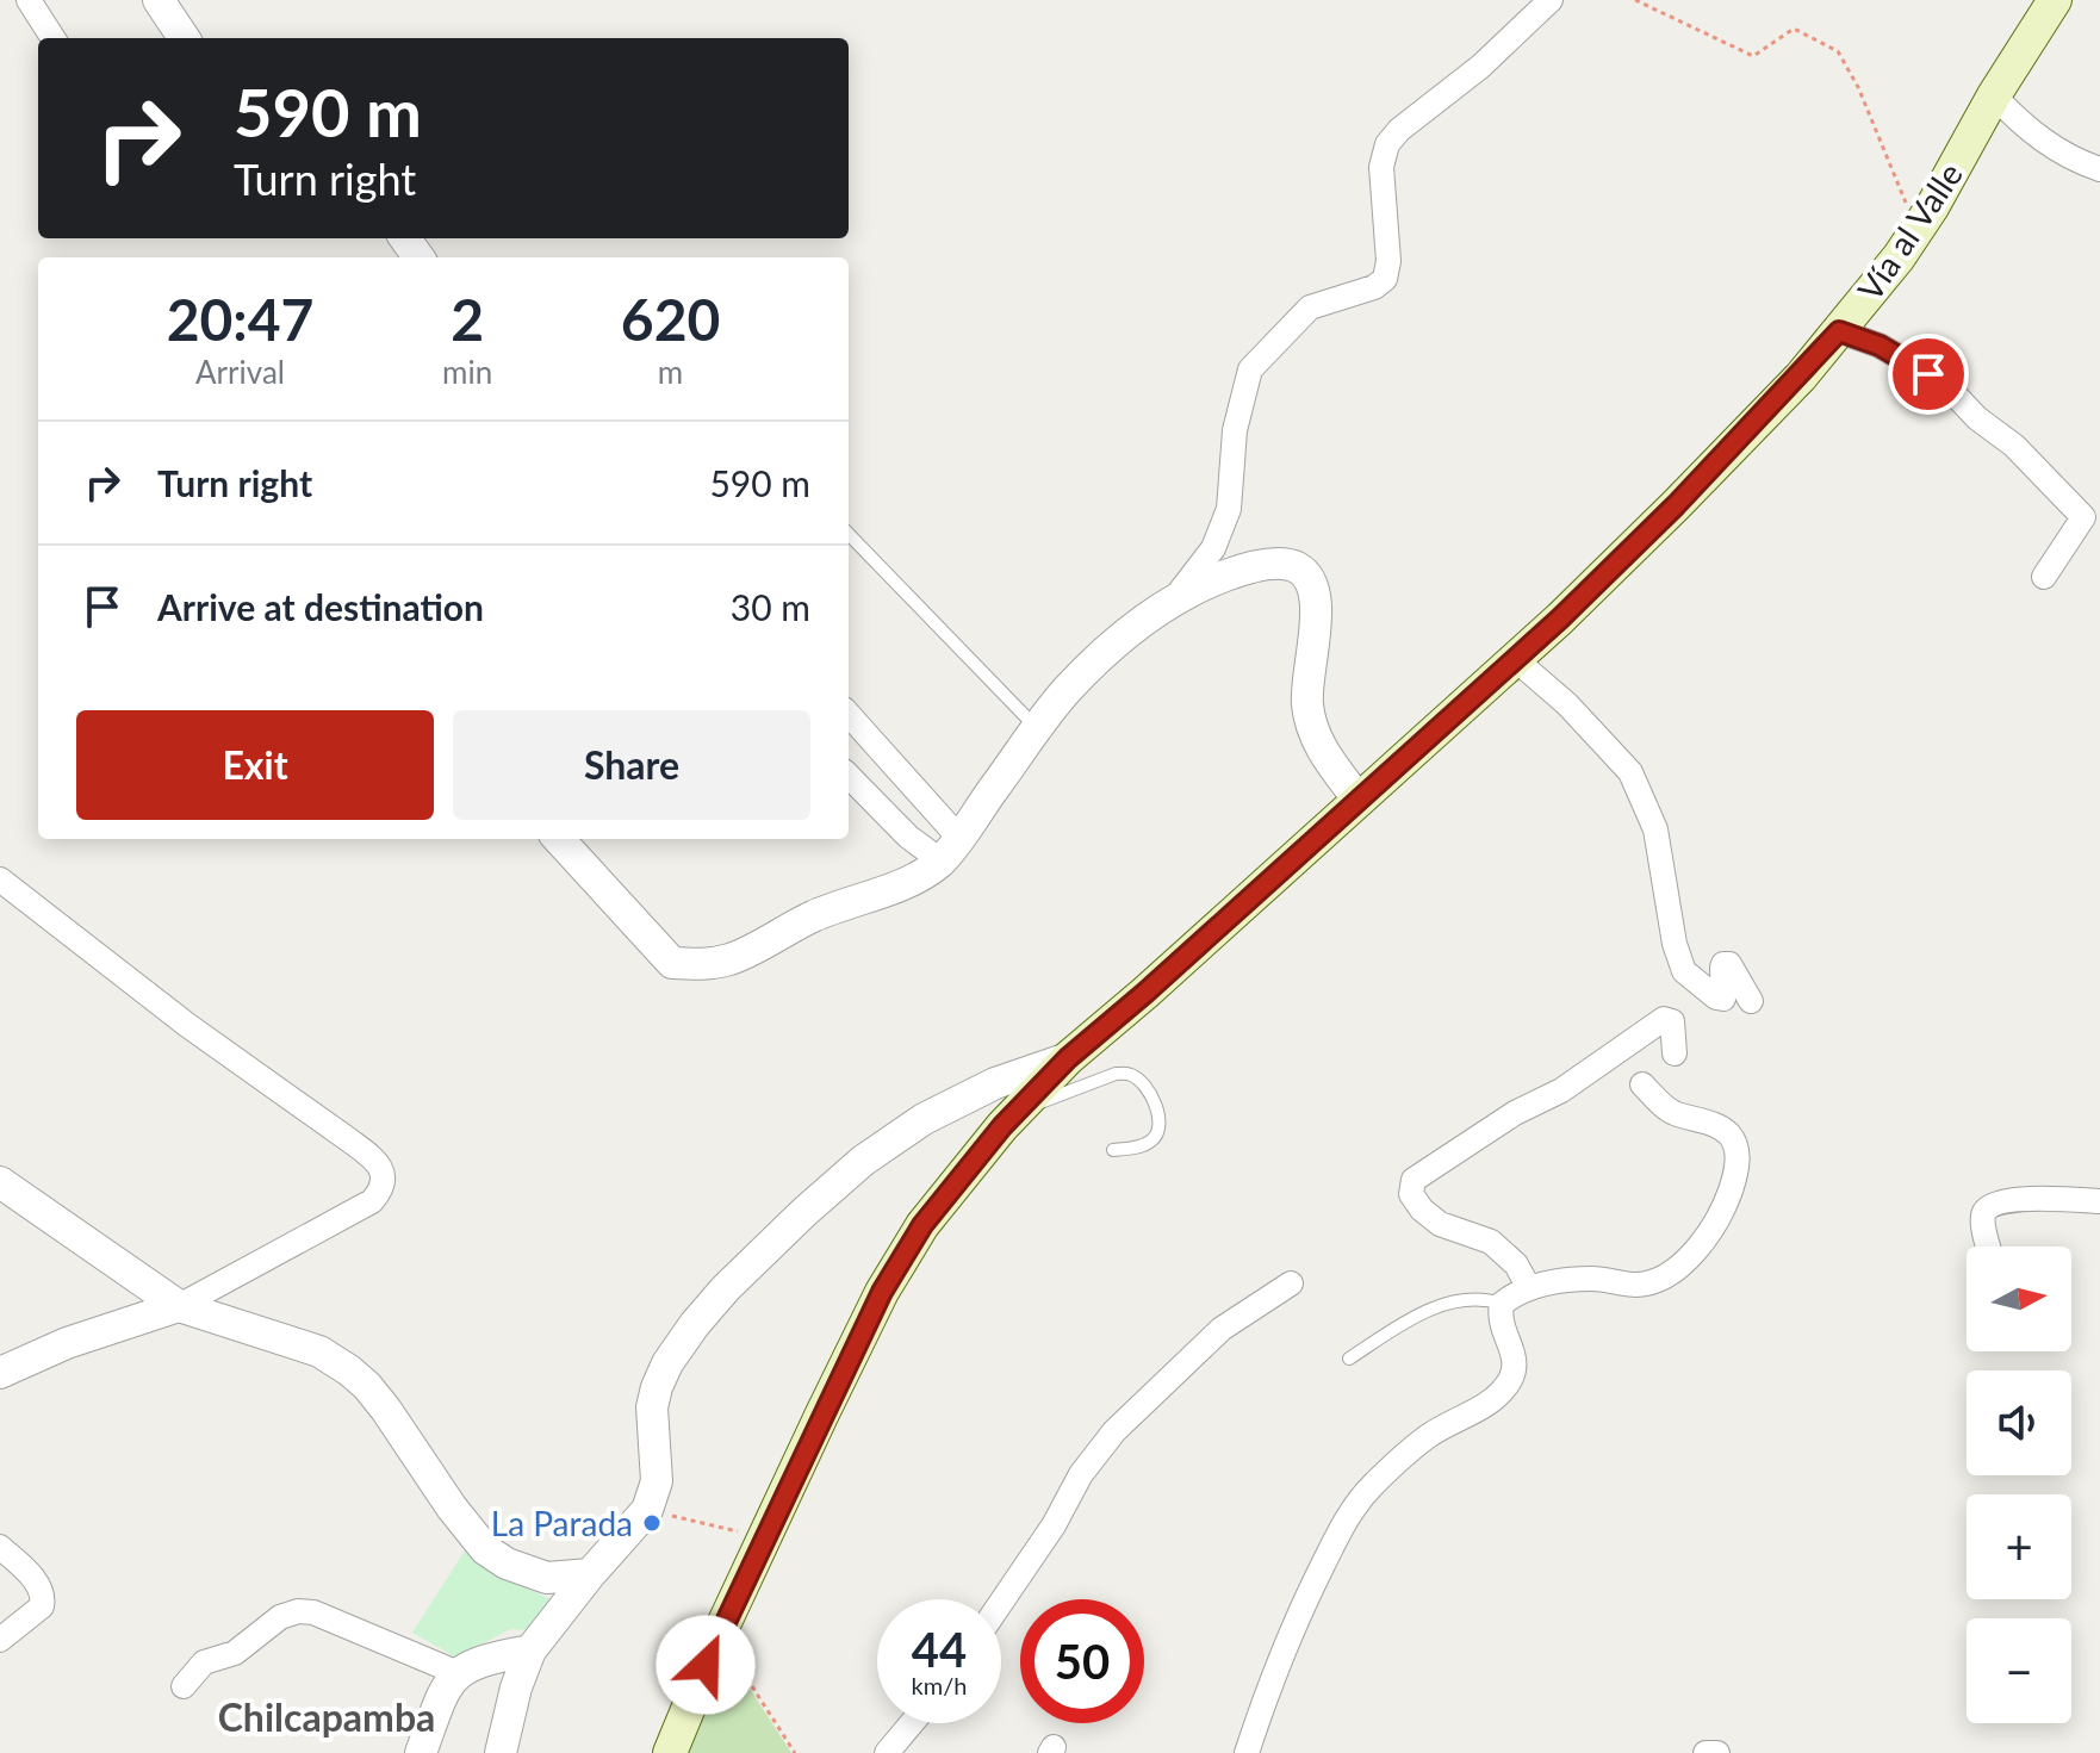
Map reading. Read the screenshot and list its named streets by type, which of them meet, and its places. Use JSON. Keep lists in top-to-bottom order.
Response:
{
  "streets": {
    "main road": ["Vía al Valle"]
  },
  "districts": ["Chilcapamba"],
  "places": ["La Parada"],
  "north": "right",
  "page": {
    "turn": ["590 m", "Turn right"],
    "eta": [
      "20:47",
      "Arrival",
      "2",
      "min",
      "620",
      "m"
    ],
    "list": [
      {
        "name": "Turn right",
        "value": "590 m"
      },
      {
        "name": "Arrive at destination",
        "value": "30 m"
      }
    ],
    "buttons": ["Exit", "Share"],
    "map_buttons": ["+", "−"],
    "speed": "44 km/h",
    "limit": "50"
  }
}
